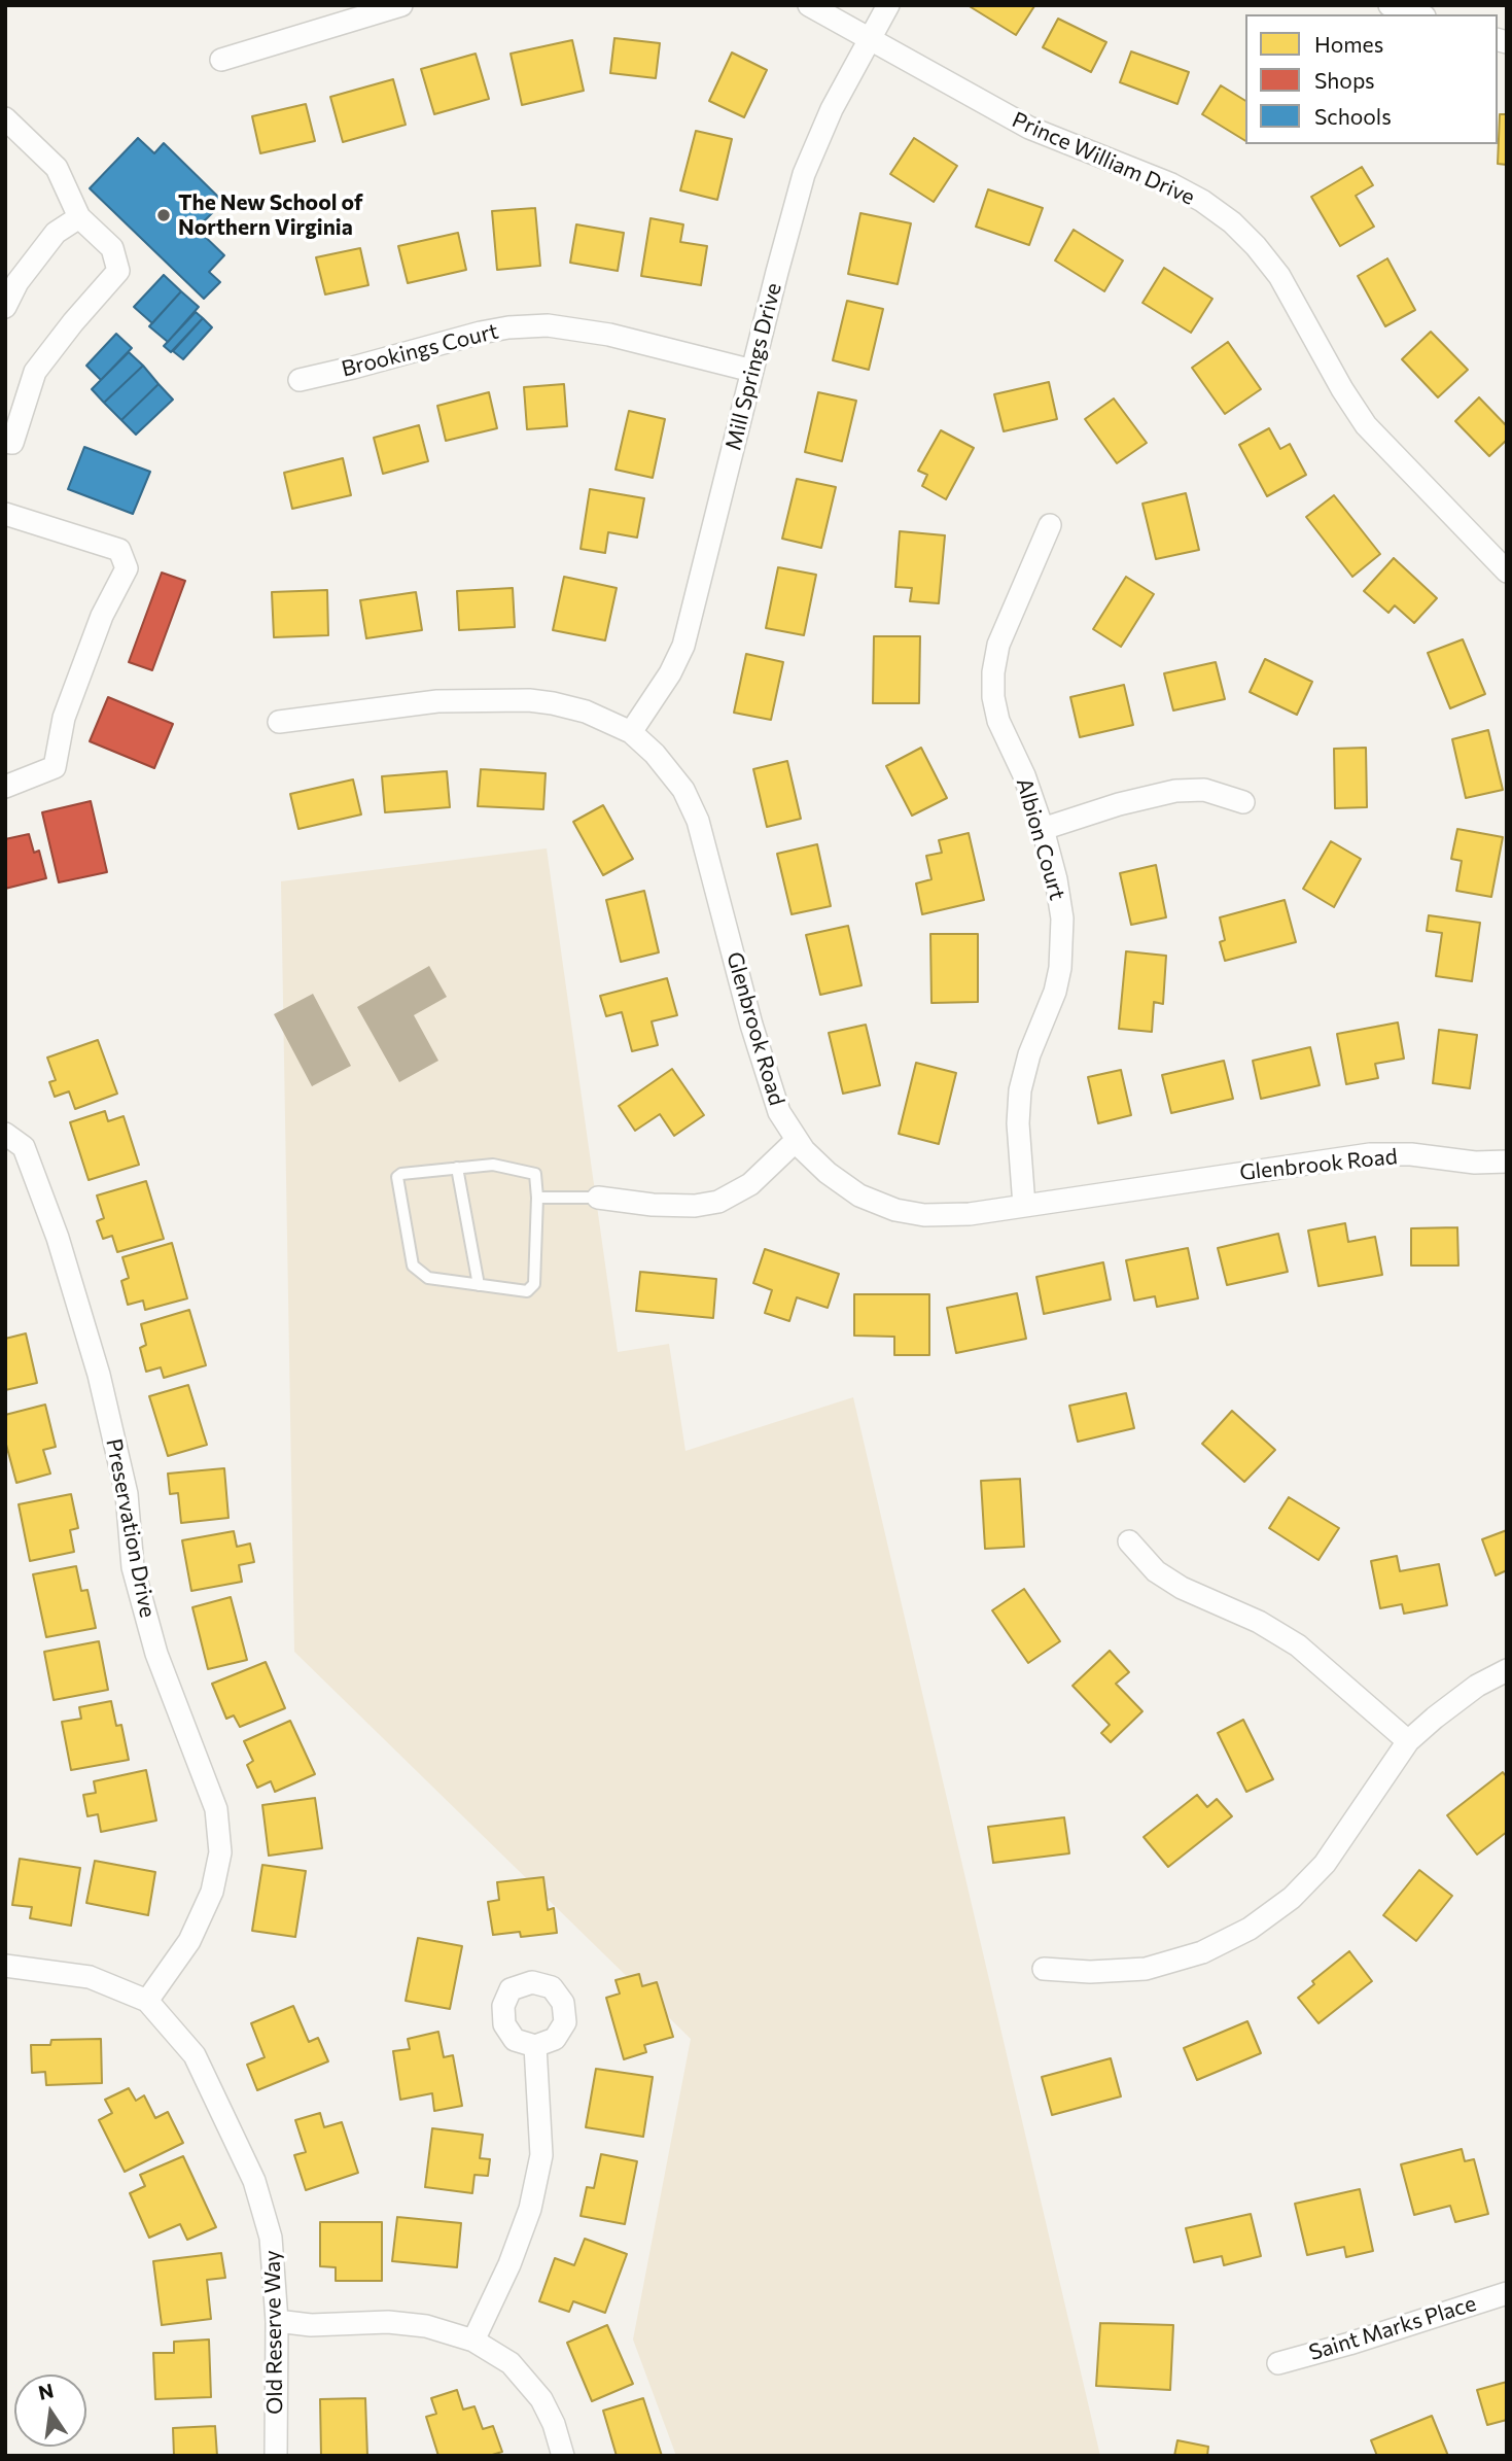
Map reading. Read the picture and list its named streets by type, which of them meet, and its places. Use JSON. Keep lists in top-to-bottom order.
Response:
{
  "streets": {
    "street": [
      "Prince William Drive",
      "Brookings Court",
      "Mill Springs Drive",
      "Albion Court",
      "Glenbrook Road",
      "Preservation Drive",
      "Saint Marks Place",
      "Old Reserve Way"
    ]
  },
  "crossings": [
    ["Prince William Drive", "Mill Springs Drive"],
    ["Brookings Court", "Mill Springs Drive"],
    ["Mill Springs Drive", "Glenbrook Road"],
    ["Albion Court", "Glenbrook Road"],
    ["Preservation Drive", "Old Reserve Way"]
  ],
  "places": ["The New School of Northern Virginia"],
  "legend": ["Homes", "Shops", "Schools"],
  "north": "top"
}
